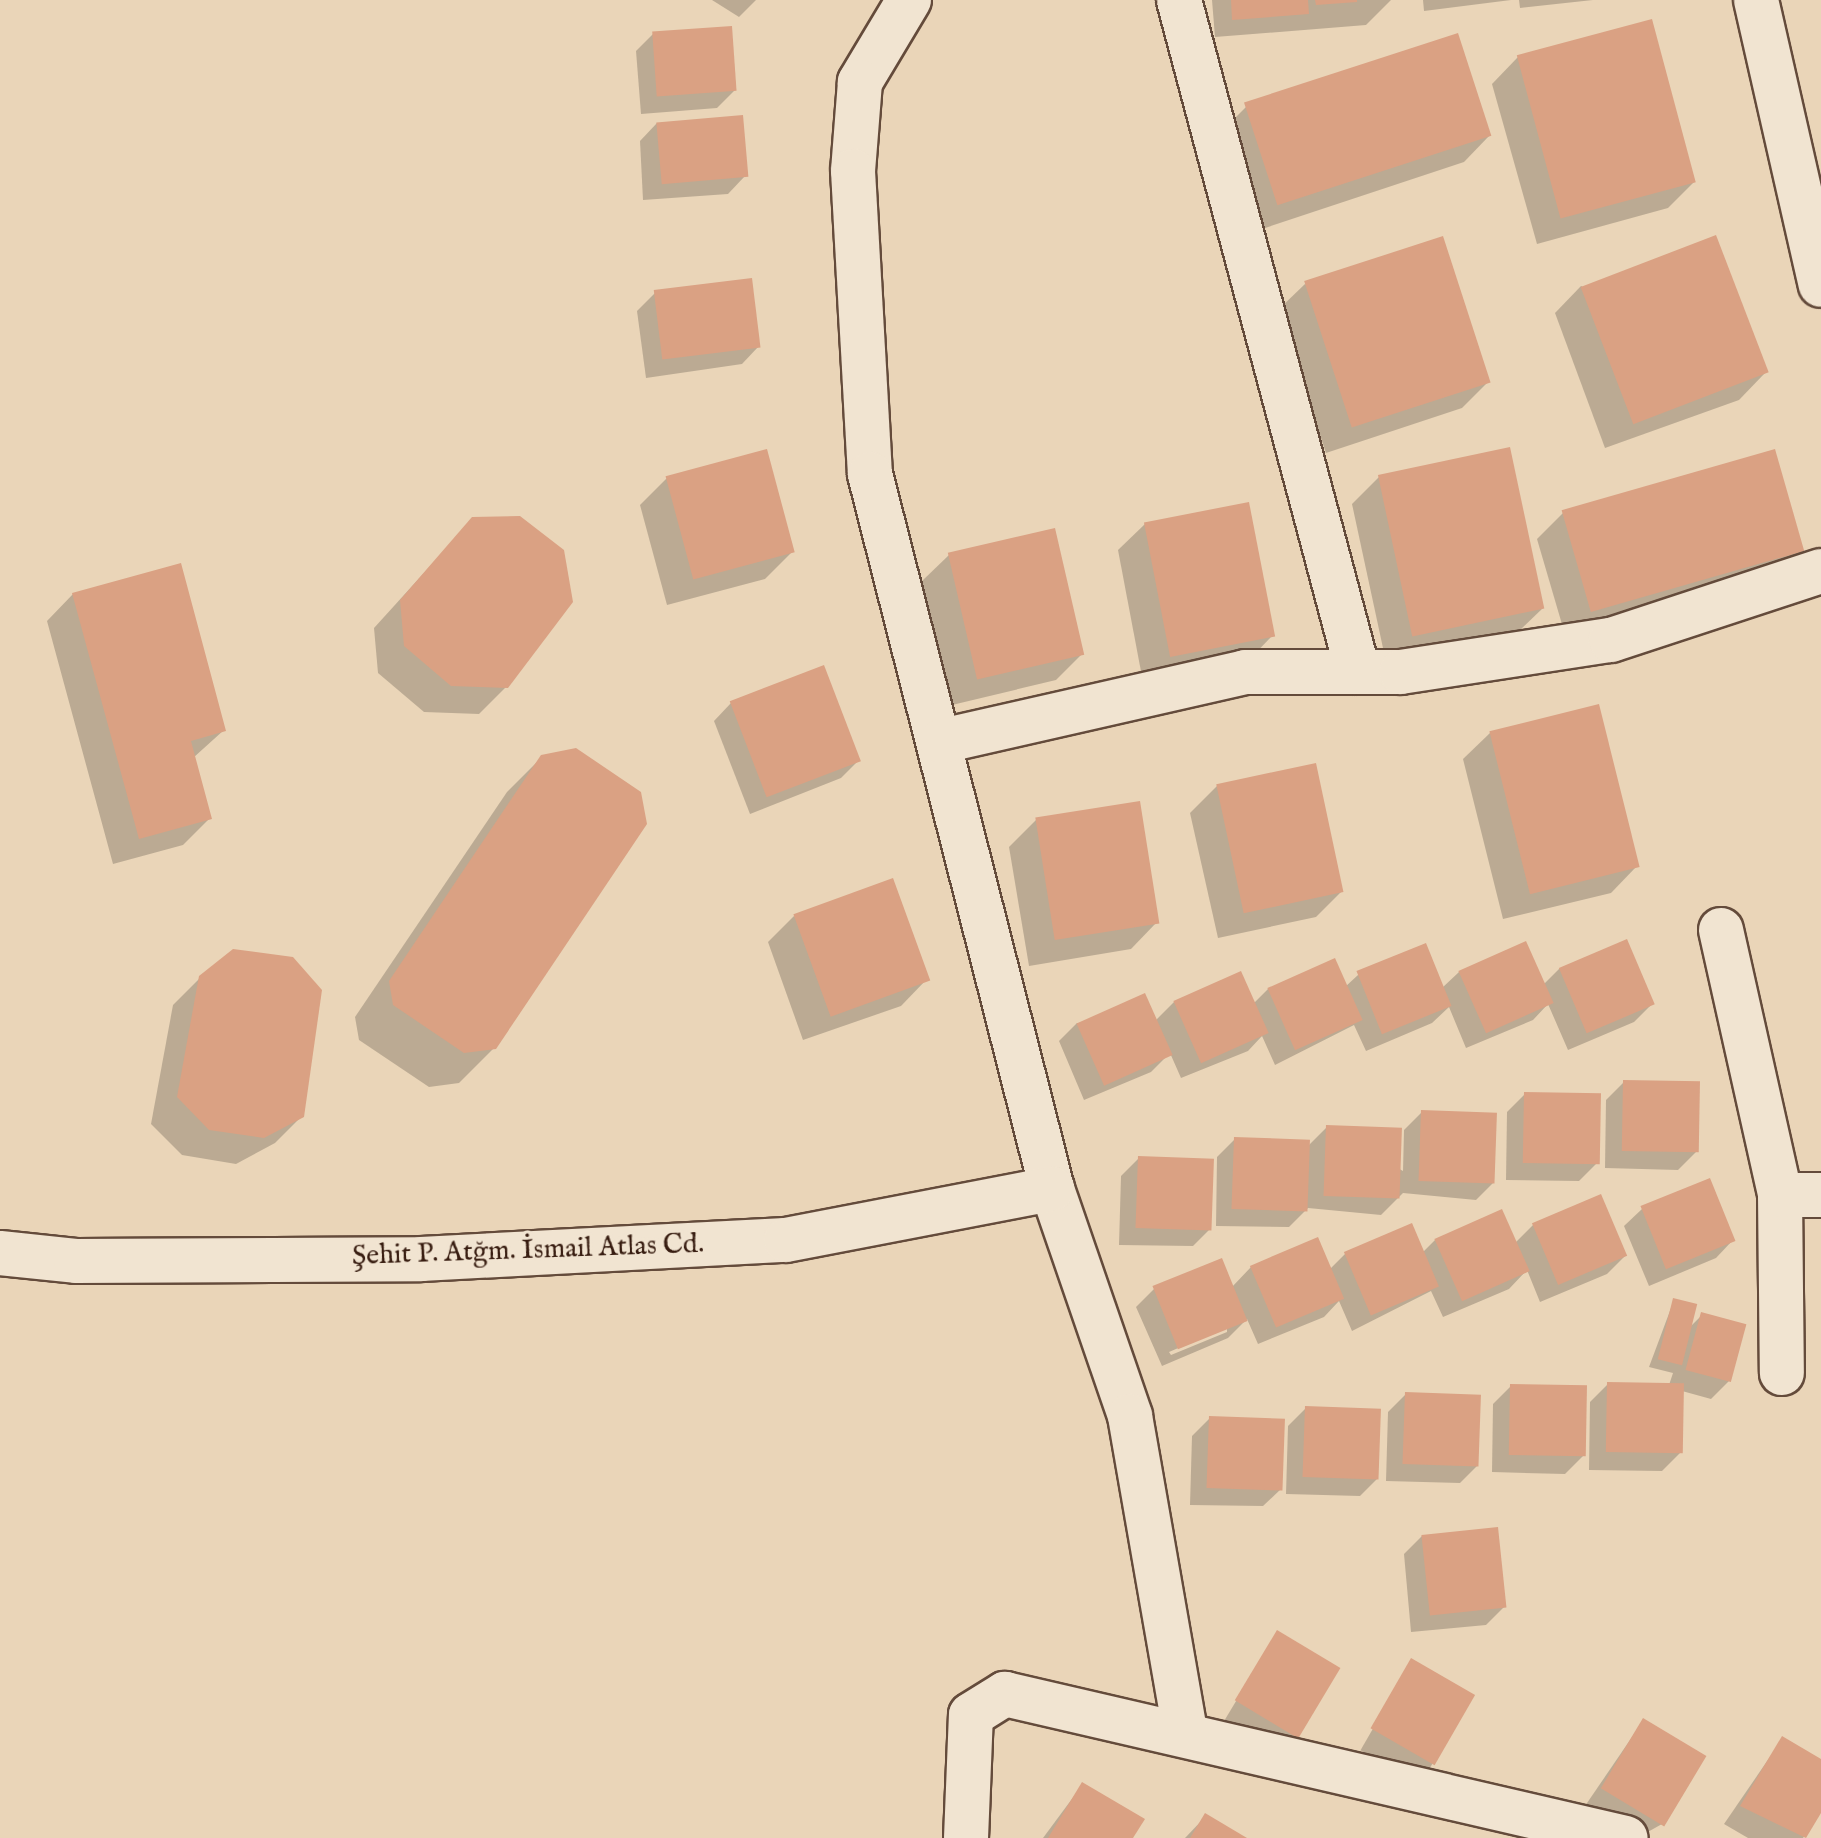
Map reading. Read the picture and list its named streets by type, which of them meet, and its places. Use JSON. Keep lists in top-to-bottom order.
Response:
{
  "streets": {
    "street": ["Şehit P. Atğm. İsmail Atlas Cd."]
  }
}
